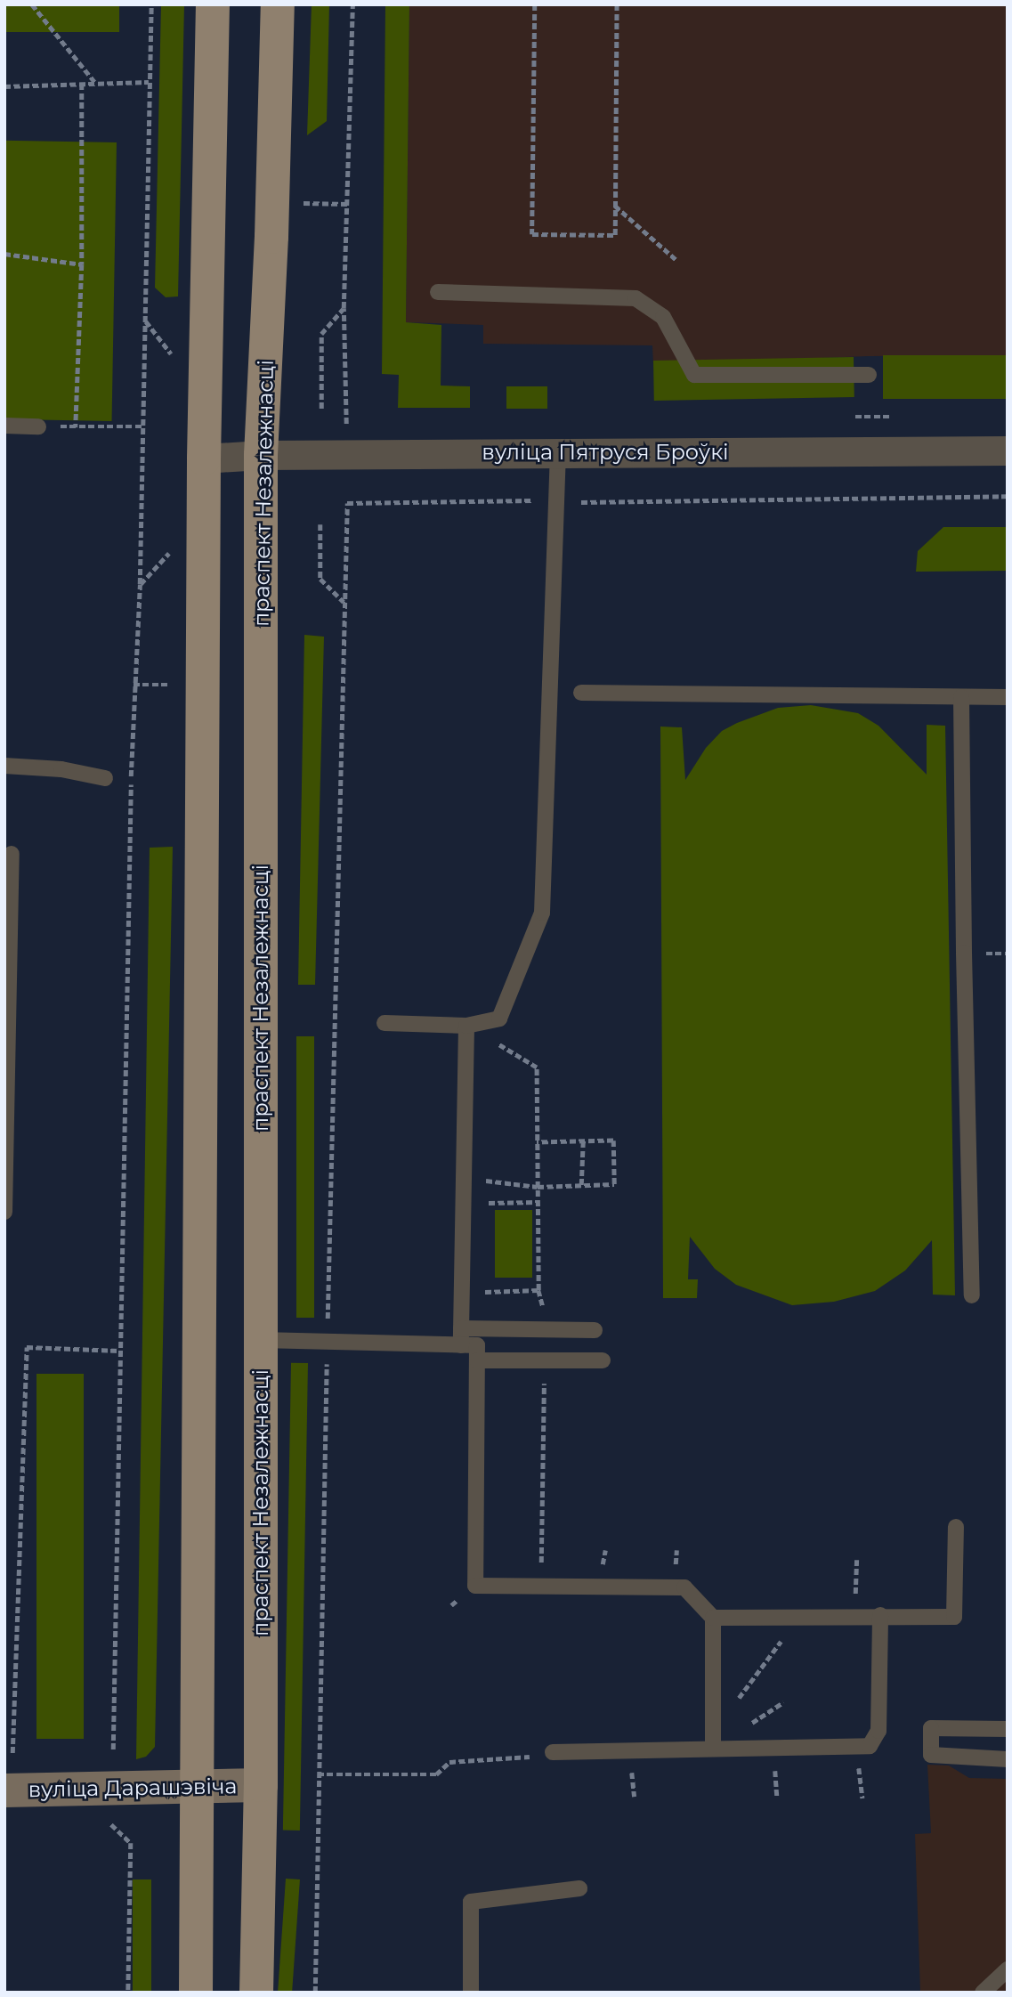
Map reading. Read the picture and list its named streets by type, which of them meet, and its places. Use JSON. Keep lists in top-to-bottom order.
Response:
{
  "streets": {
    "main road": ["праспект Незалежнасці", "вуліца Дарашэвіча"],
    "street": ["вуліца Пятруся Броўкі"]
  },
  "crossings": [
    ["вуліца Пятруся Броўкі", "праспект Незалежнасці"],
    ["праспект Незалежнасці", "вуліца Дарашэвіча"]
  ]
}
